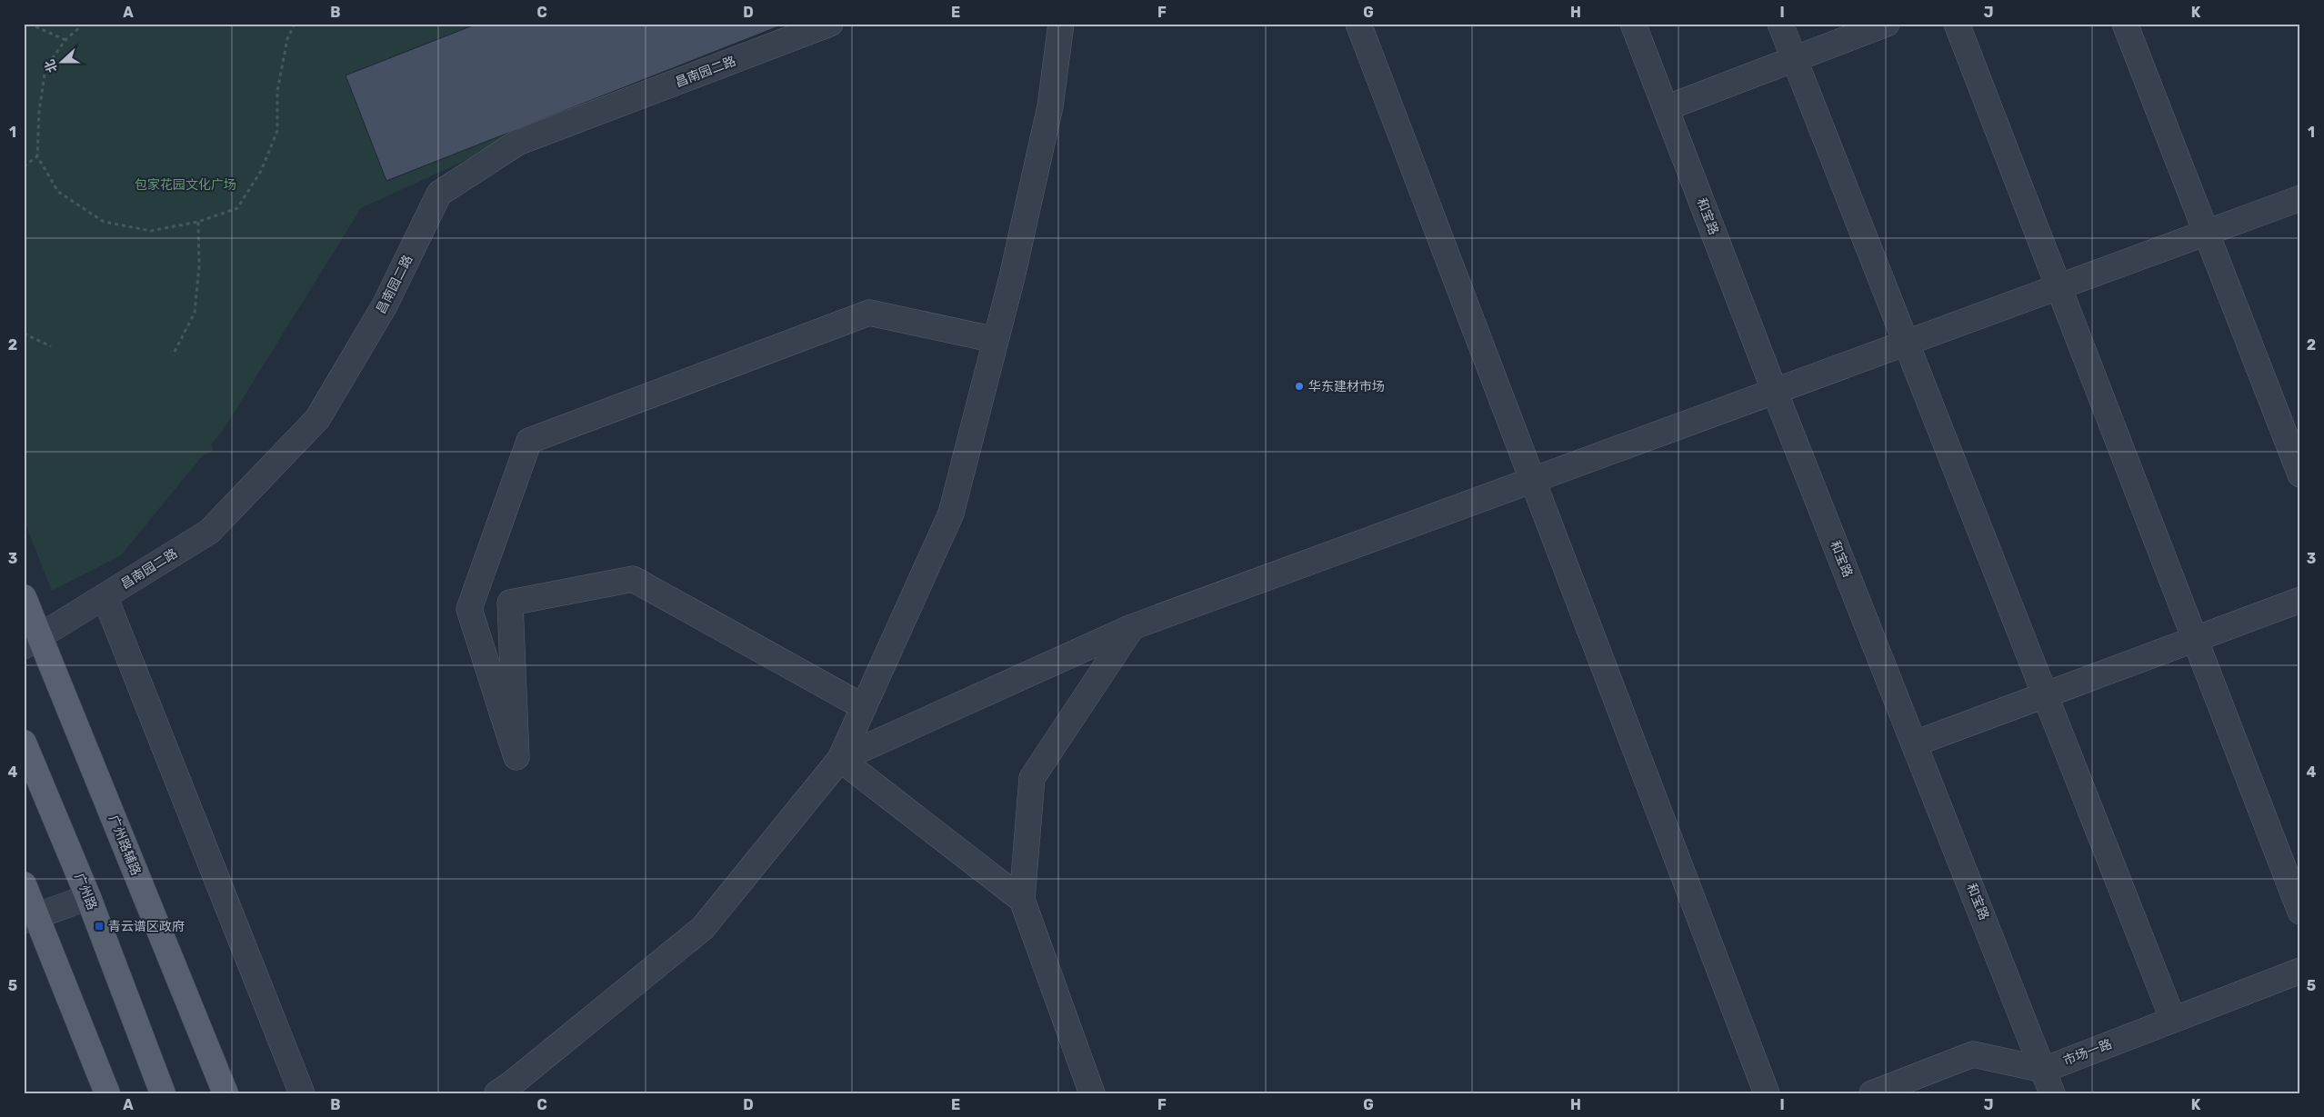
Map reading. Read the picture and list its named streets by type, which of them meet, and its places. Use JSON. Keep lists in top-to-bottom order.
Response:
{
  "streets": {
    "main road": ["广州路辅路", "广州路"],
    "street": ["昌南园二路", "和宝路", "市场一路"]
  },
  "crossings": [
    ["昌南园二路", "广州路辅路"],
    ["和宝路", "市场一路"]
  ],
  "parks": ["包家花园文化广场"],
  "places": {
    "other": ["华东建材市场"],
    "transit": ["青云谱区政府"]
  },
  "north": "left",
  "grid": {
    "columns": [
      "A",
      "B",
      "C",
      "D",
      "E",
      "F",
      "G",
      "H",
      "I",
      "J",
      "K"
    ],
    "rows": [
      "1",
      "2",
      "3",
      "4",
      "5"
    ]
  }
}
